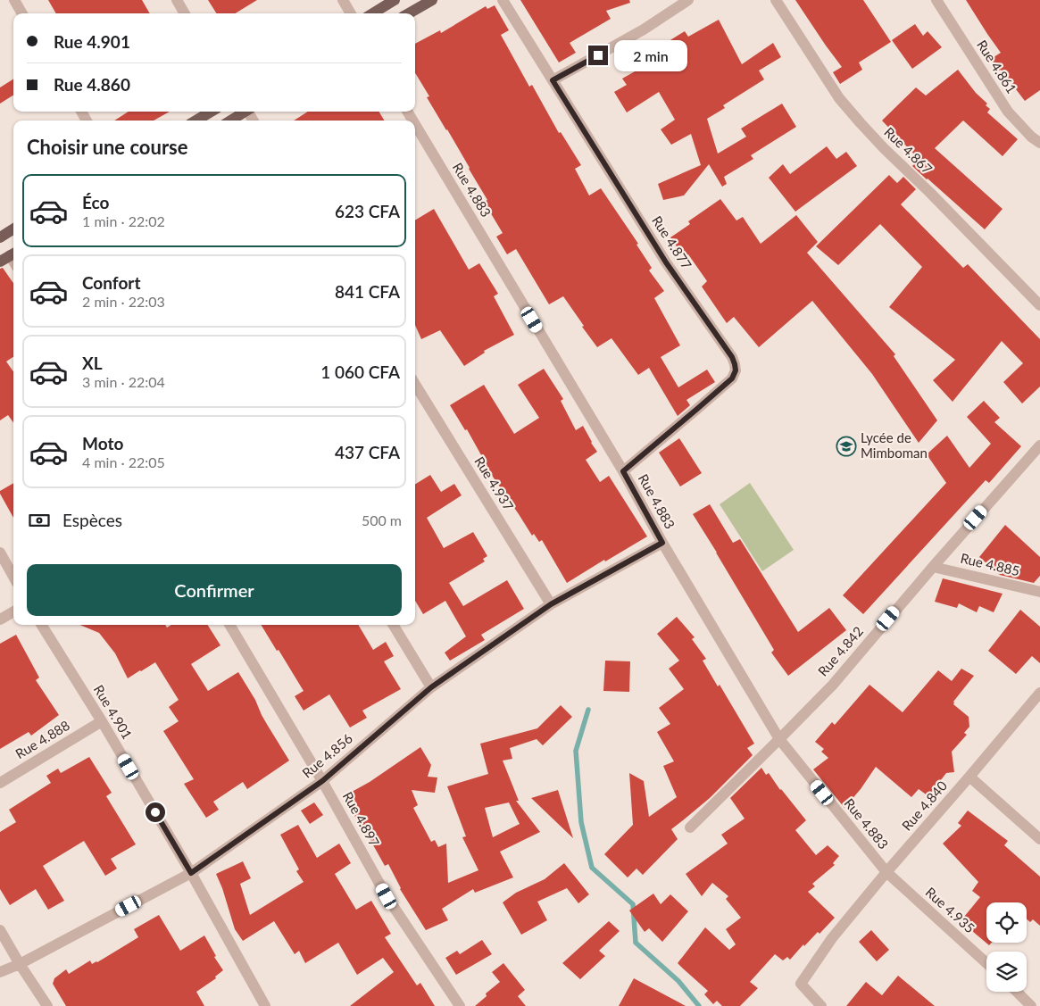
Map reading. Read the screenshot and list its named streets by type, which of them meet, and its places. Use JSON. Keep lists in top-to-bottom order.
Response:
{
  "streets": {
    "street": [
      "Rue 4.861",
      "Rue 4.867",
      "Rue 4.883",
      "Rue 4.877",
      "Rue 4.937",
      "Rue 4.885",
      "Rue 4.842",
      "Rue 4.901",
      "Rue 4.888",
      "Rue 4.856",
      "Rue 4.840",
      "Rue 4.897",
      "Rue 4.935"
    ]
  },
  "crossings": [
    ["Rue 4.883", "Rue 4.877"],
    ["Rue 4.883", "Rue 4.842"],
    ["Rue 4.883", "Rue 4.856"],
    ["Rue 4.883", "Rue 4.840"],
    ["Rue 4.883", "Rue 4.935"],
    ["Rue 4.937", "Rue 4.856"],
    ["Rue 4.885", "Rue 4.842"],
    ["Rue 4.901", "Rue 4.888"],
    ["Rue 4.901", "Rue 4.856"],
    ["Rue 4.856", "Rue 4.897"],
    ["Rue 4.840", "Rue 4.935"]
  ],
  "places": {
    "school or university": ["Lycée de Mimboman"]
  },
  "page": {
    "banner": ["Rue 4.901", "Rue 4.860"],
    "bubble": "2 min",
    "heading": "Choisir une course",
    "list": [
      {
        "name": "Éco",
        "note": "1 min · 22:02",
        "value": "623 CFA"
      },
      {
        "name": "Confort",
        "note": "2 min · 22:03",
        "value": "841 CFA"
      },
      {
        "name": "XL",
        "note": "3 min · 22:04",
        "value": "1 060 CFA"
      },
      {
        "name": "Moto",
        "note": "4 min · 22:05",
        "value": "437 CFA"
      }
    ],
    "pay": ["Espèces", "500 m"],
    "buttons": "Confirmer"
  }
}
